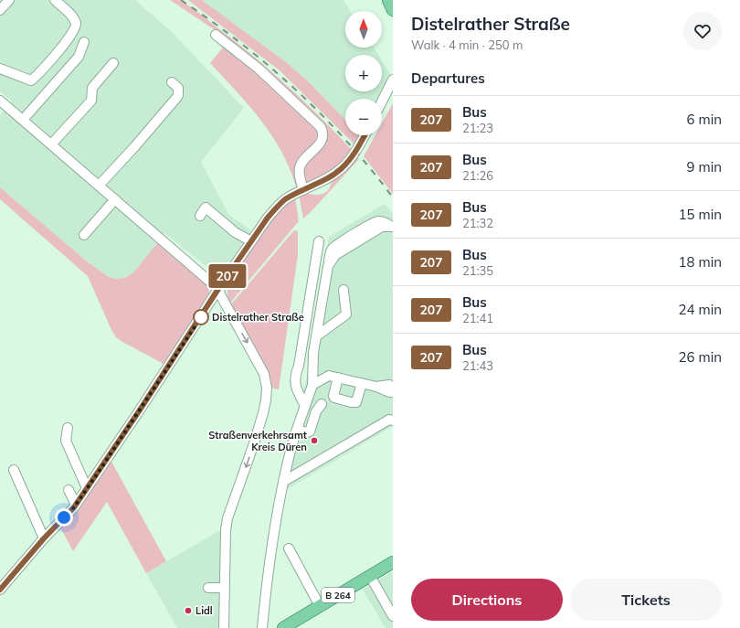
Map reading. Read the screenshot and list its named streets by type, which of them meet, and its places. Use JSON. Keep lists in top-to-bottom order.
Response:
{
  "streets": {
    "main road": ["B 264"]
  },
  "places": ["Distelrather Straße", "Straßenverkehrsamt Kreis Düren", "Lidl"],
  "lines": ["bus line 207"],
  "north": "top",
  "page": {
    "on_map": "207",
    "heading": [
      ["Distelrather Straße", "Walk · 4 min · 250 m"],
      "Departures"
    ],
    "map_buttons": ["+", "−"],
    "list": [
      {
        "mark": "207",
        "name": "Bus",
        "note": "21:23",
        "value": "6 min"
      },
      {
        "mark": "207",
        "name": "Bus",
        "note": "21:26",
        "value": "9 min"
      },
      {
        "mark": "207",
        "name": "Bus",
        "note": "21:32",
        "value": "15 min"
      },
      {
        "mark": "207",
        "name": "Bus",
        "note": "21:35",
        "value": "18 min"
      },
      {
        "mark": "207",
        "name": "Bus",
        "note": "21:41",
        "value": "24 min"
      },
      {
        "mark": "207",
        "name": "Bus",
        "note": "21:43",
        "value": "26 min"
      }
    ],
    "buttons": ["Directions", "Tickets"]
  }
}
